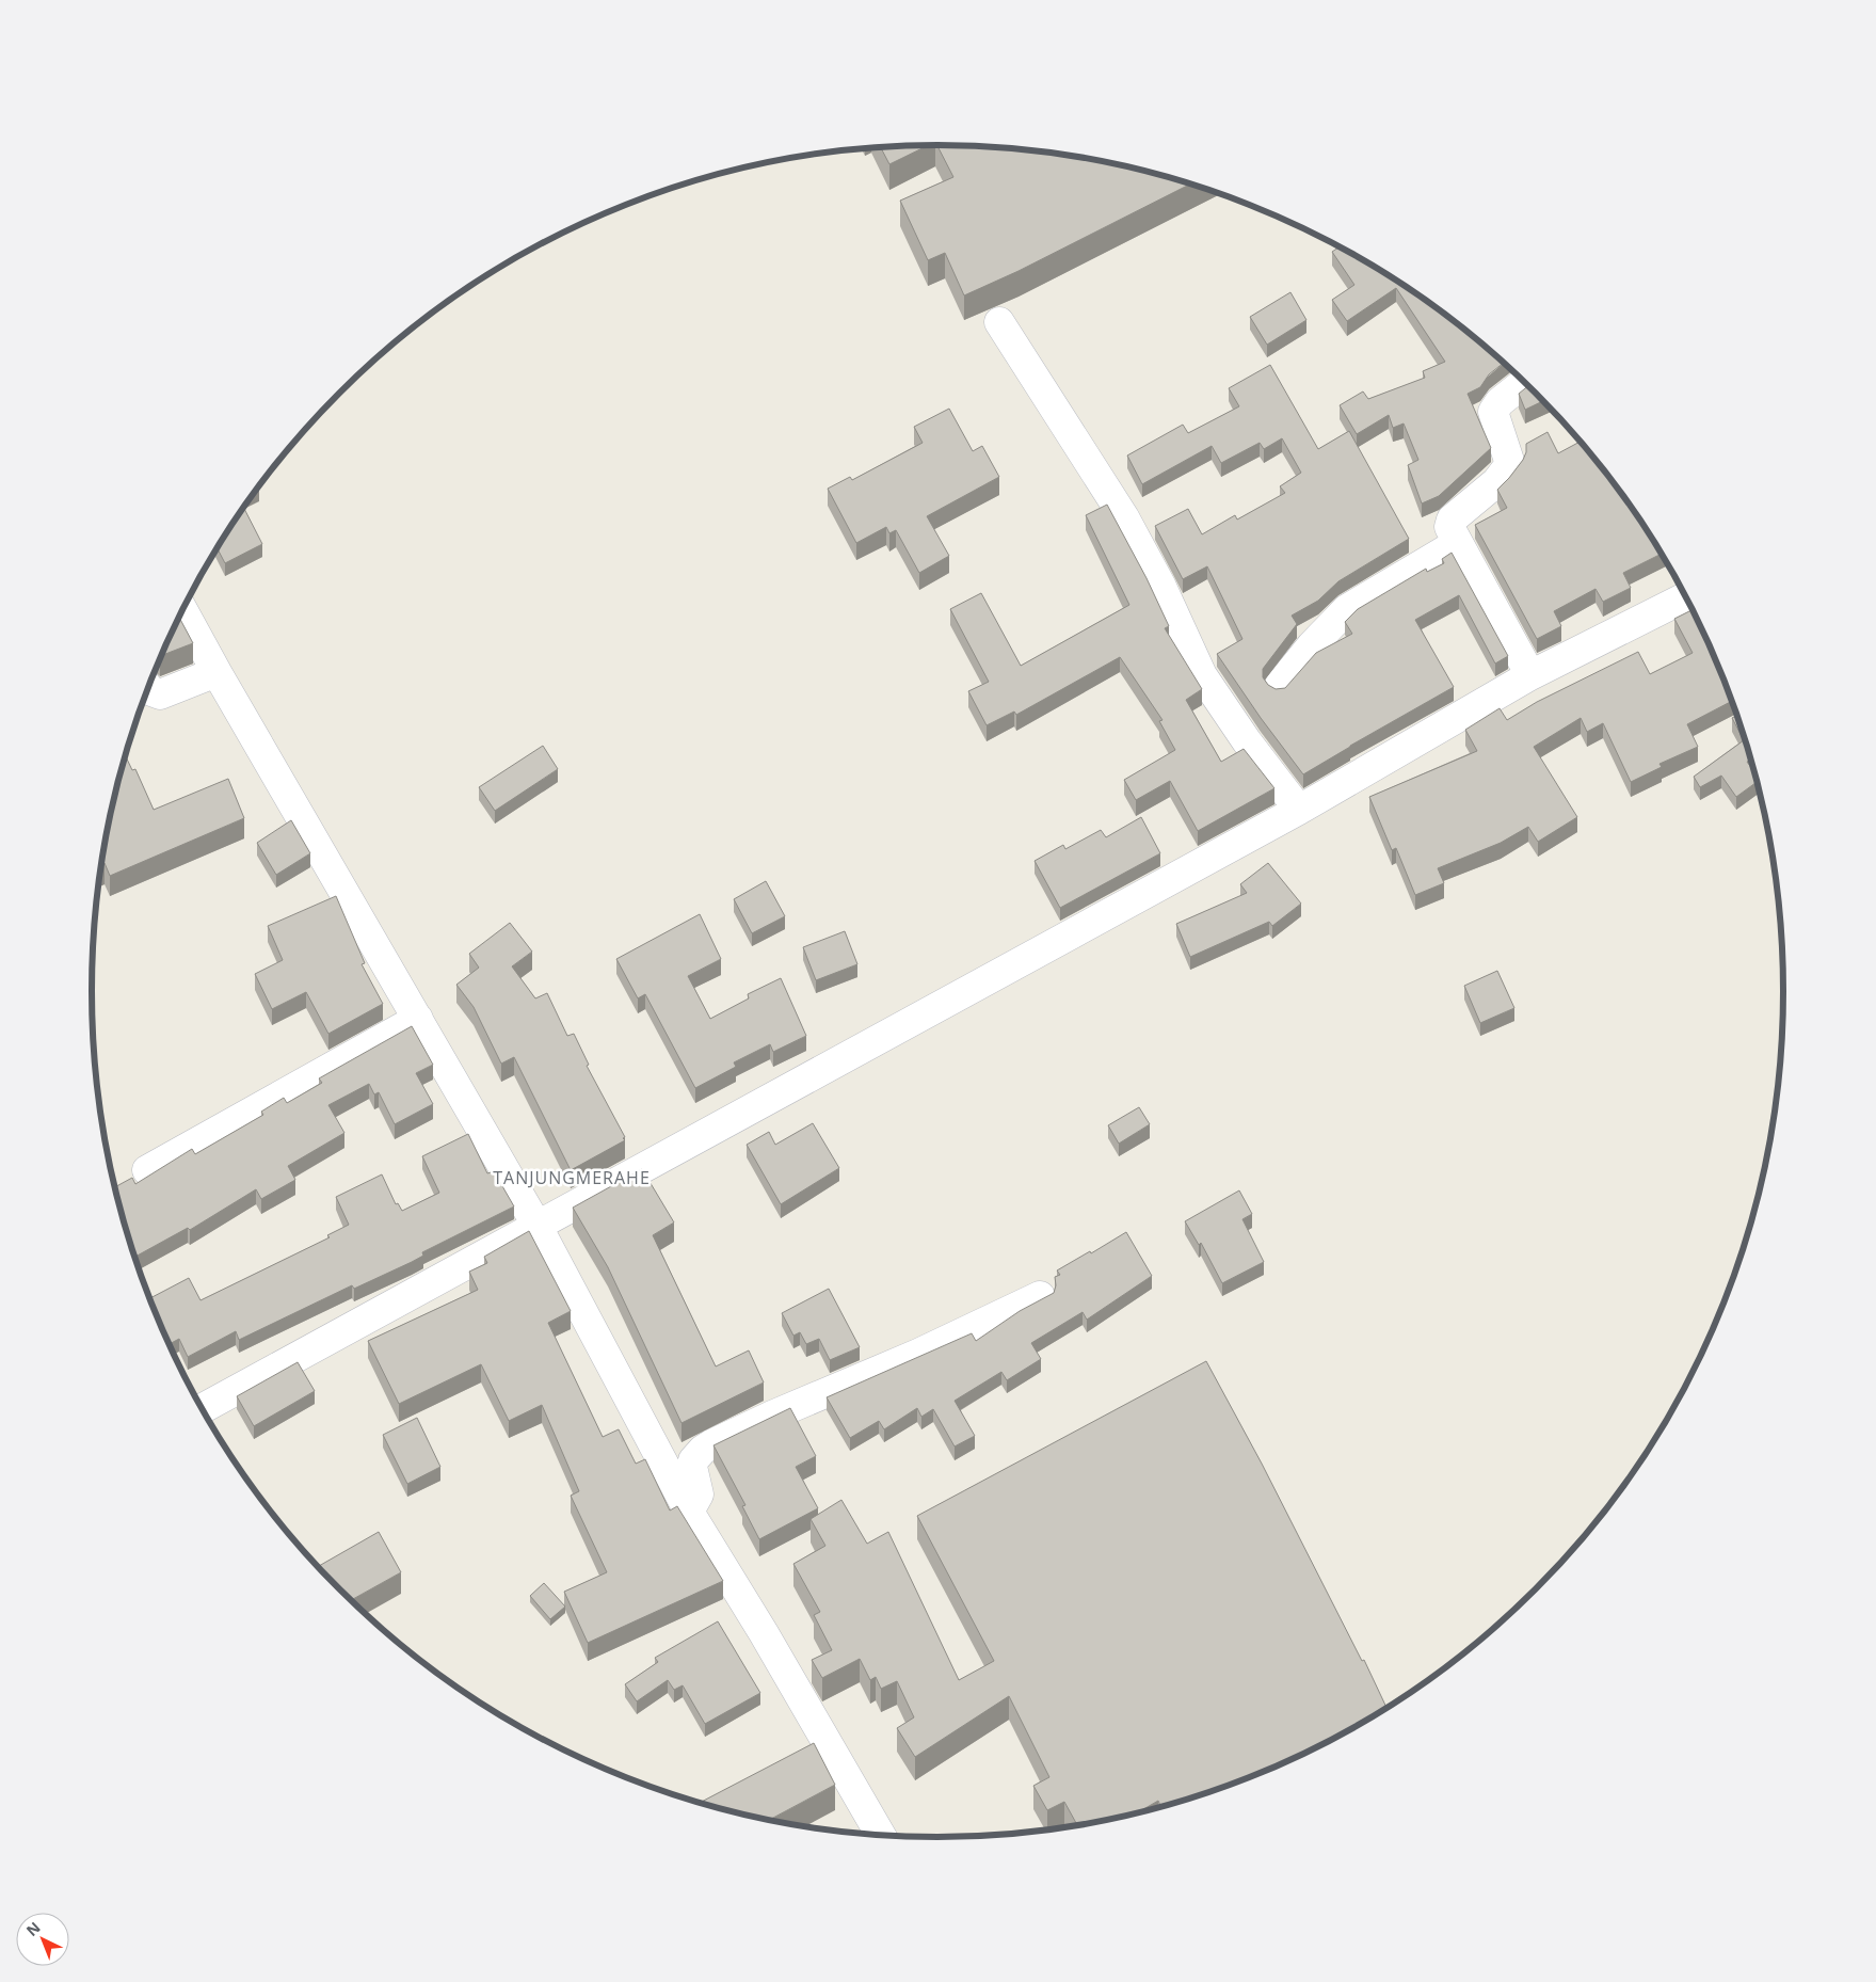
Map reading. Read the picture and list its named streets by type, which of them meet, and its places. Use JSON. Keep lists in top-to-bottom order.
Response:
{
  "districts": ["TANJUNGMERAHE"],
  "north": "top left"
}
